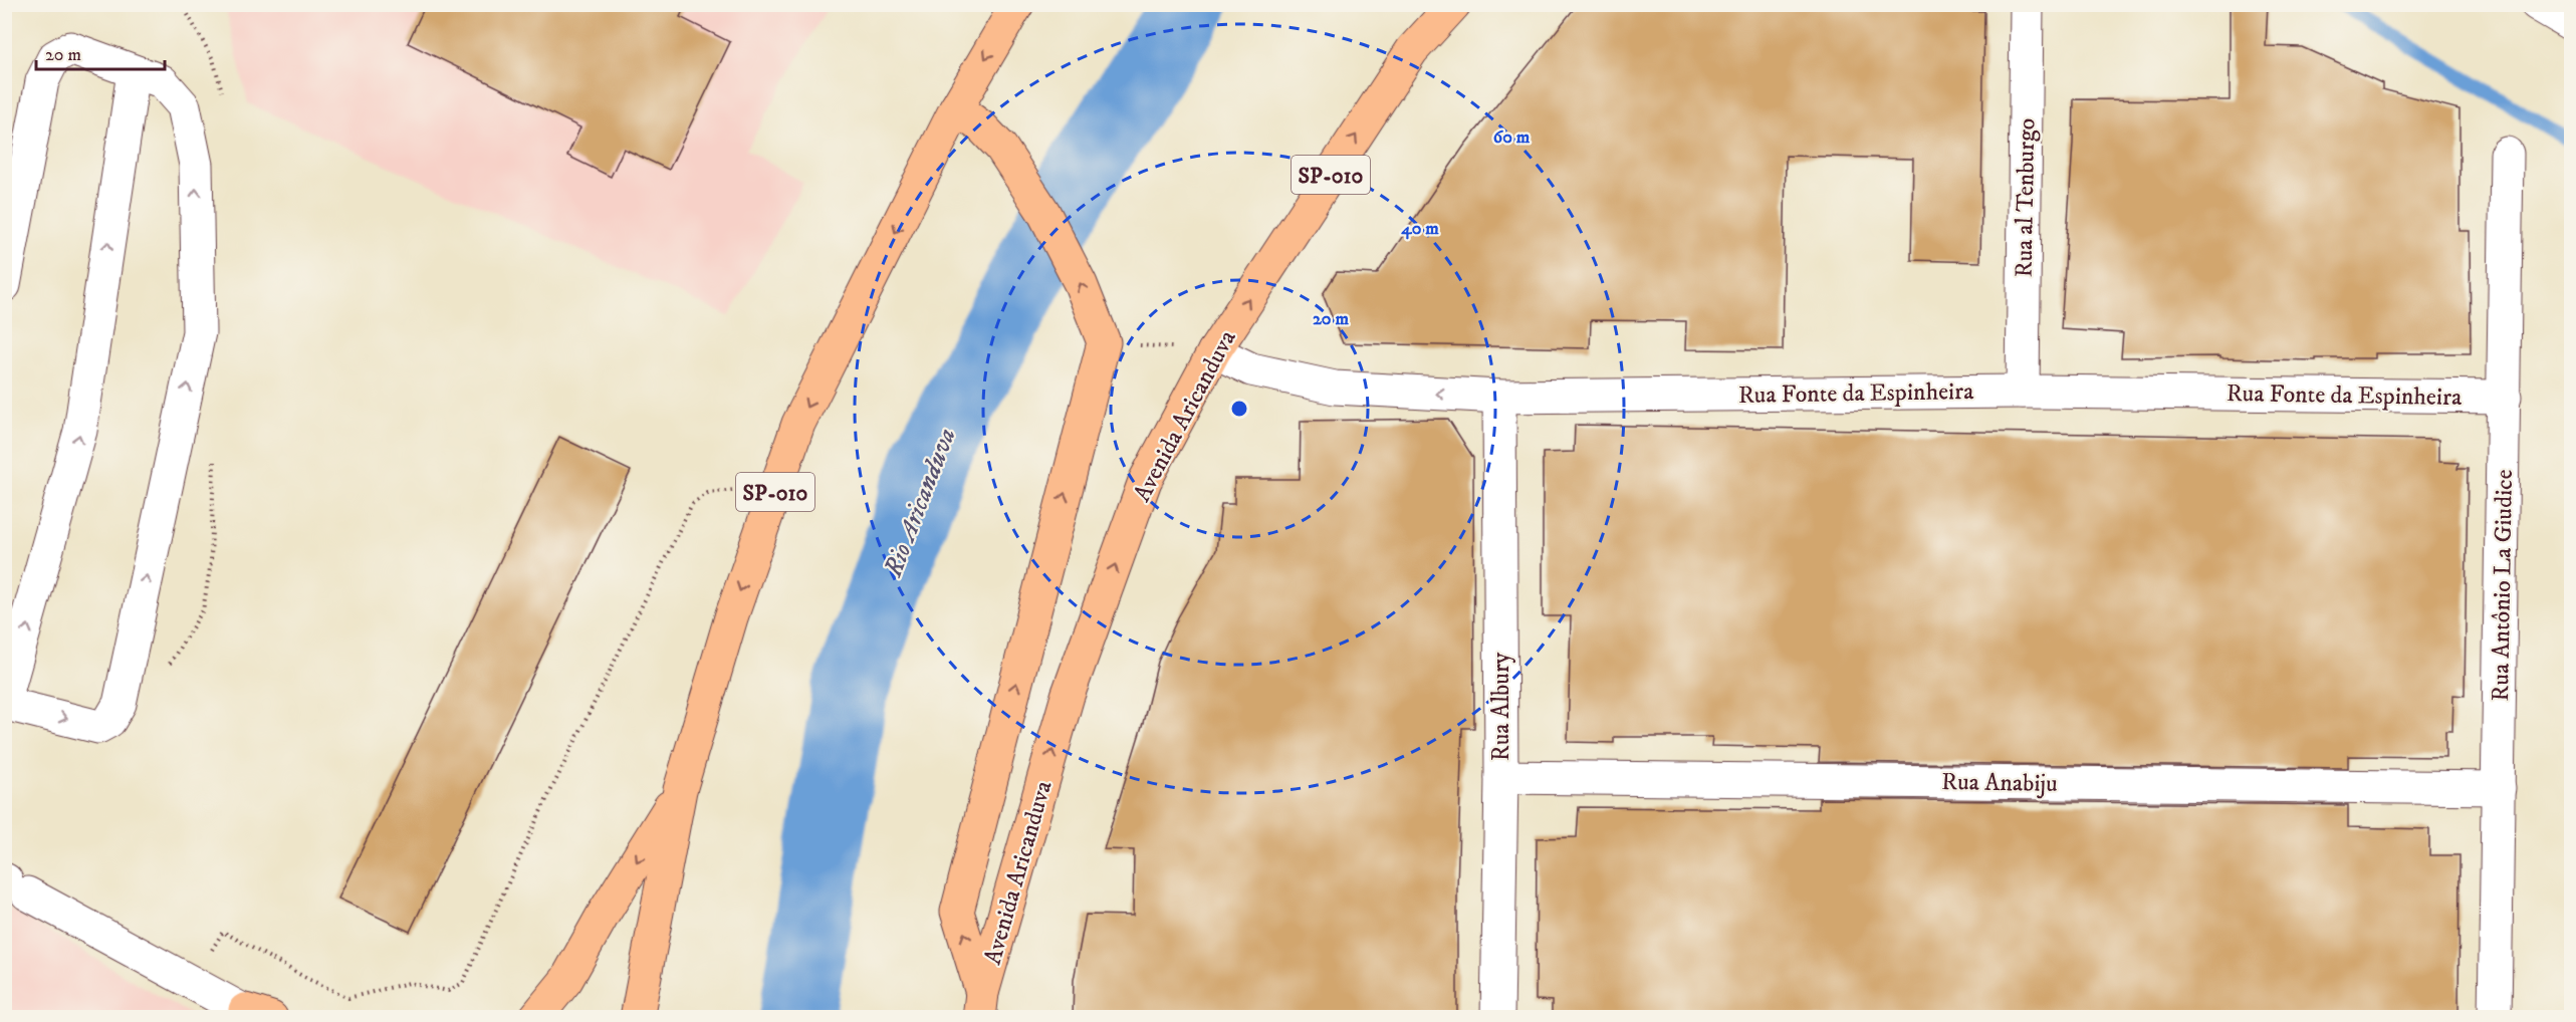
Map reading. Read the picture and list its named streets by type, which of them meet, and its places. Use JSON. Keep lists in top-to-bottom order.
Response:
{
  "streets": {
    "highway": ["SP-010", "Avenida Aricanduva"],
    "street": [
      "Rua al Tenburgo",
      "Rua Fonte da Espinheira",
      "Rua Antônio La Giudice",
      "Rua Albury",
      "Rua Anabiju"
    ]
  },
  "crossings": [
    ["Rua al Tenburgo", "Rua Fonte da Espinheira"],
    ["Rua Fonte da Espinheira", "Avenida Aricanduva"],
    ["Rua Fonte da Espinheira", "Rua Antônio La Giudice"],
    ["Rua Fonte da Espinheira", "Rua Albury"],
    ["Rua Antônio La Giudice", "Rua Anabiju"],
    ["Rua Albury", "Rua Anabiju"]
  ],
  "water": ["Rio Aricanduva"],
  "scale_bar": "20 m",
  "rings": ["60 m", "40 m", "20 m"]
}
